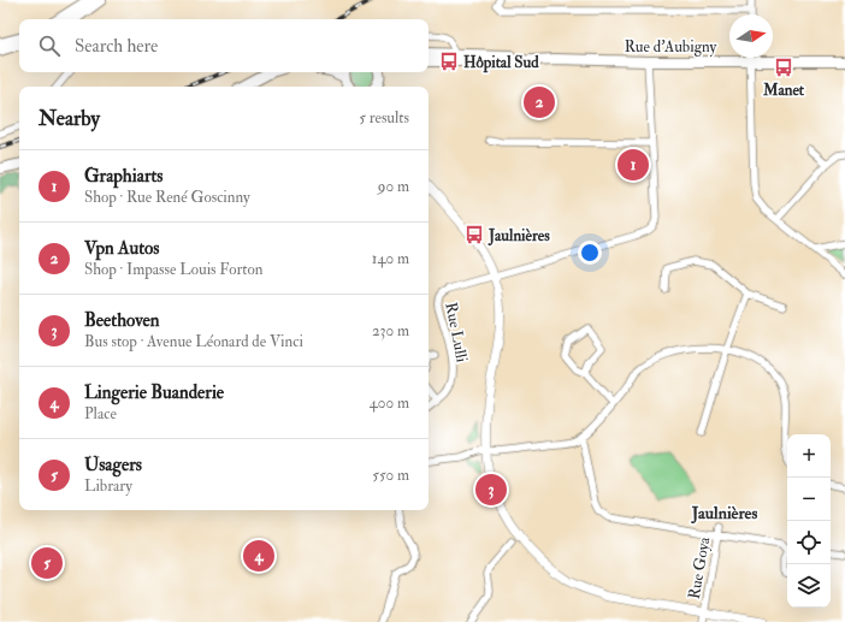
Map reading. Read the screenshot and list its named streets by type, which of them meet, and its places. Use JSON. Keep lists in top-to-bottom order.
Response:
{
  "streets": {
    "main road": ["Rue d'Aubigny"],
    "street": ["Rue Lulli", "Rue Goya"]
  },
  "districts": ["Jaulnières"],
  "places": {
    "bus stop": ["Hôpital Sud", "Manet", "Jaulnières"]
  },
  "north": "right",
  "page": {
    "search": "Search here",
    "pins": [
      "2",
      "1",
      "3",
      "4",
      "5"
    ],
    "heading": ["Nearby", "5 results"],
    "list": [
      {
        "mark": "1",
        "name": "Graphiarts",
        "note": "Shop · Rue René Goscinny",
        "value": "90 m"
      },
      {
        "mark": "2",
        "name": "Vpn Autos",
        "note": "Shop · Impasse Louis Forton",
        "value": "140 m"
      },
      {
        "mark": "3",
        "name": "Beethoven",
        "note": "Bus stop · Avenue Léonard de Vinci",
        "value": "230 m"
      },
      {
        "mark": "4",
        "name": "Lingerie Buanderie",
        "note": "Place",
        "value": "400 m"
      },
      {
        "mark": "5",
        "name": "Usagers",
        "note": "Library",
        "value": "550 m"
      }
    ],
    "map_buttons": ["+", "−"]
  }
}
